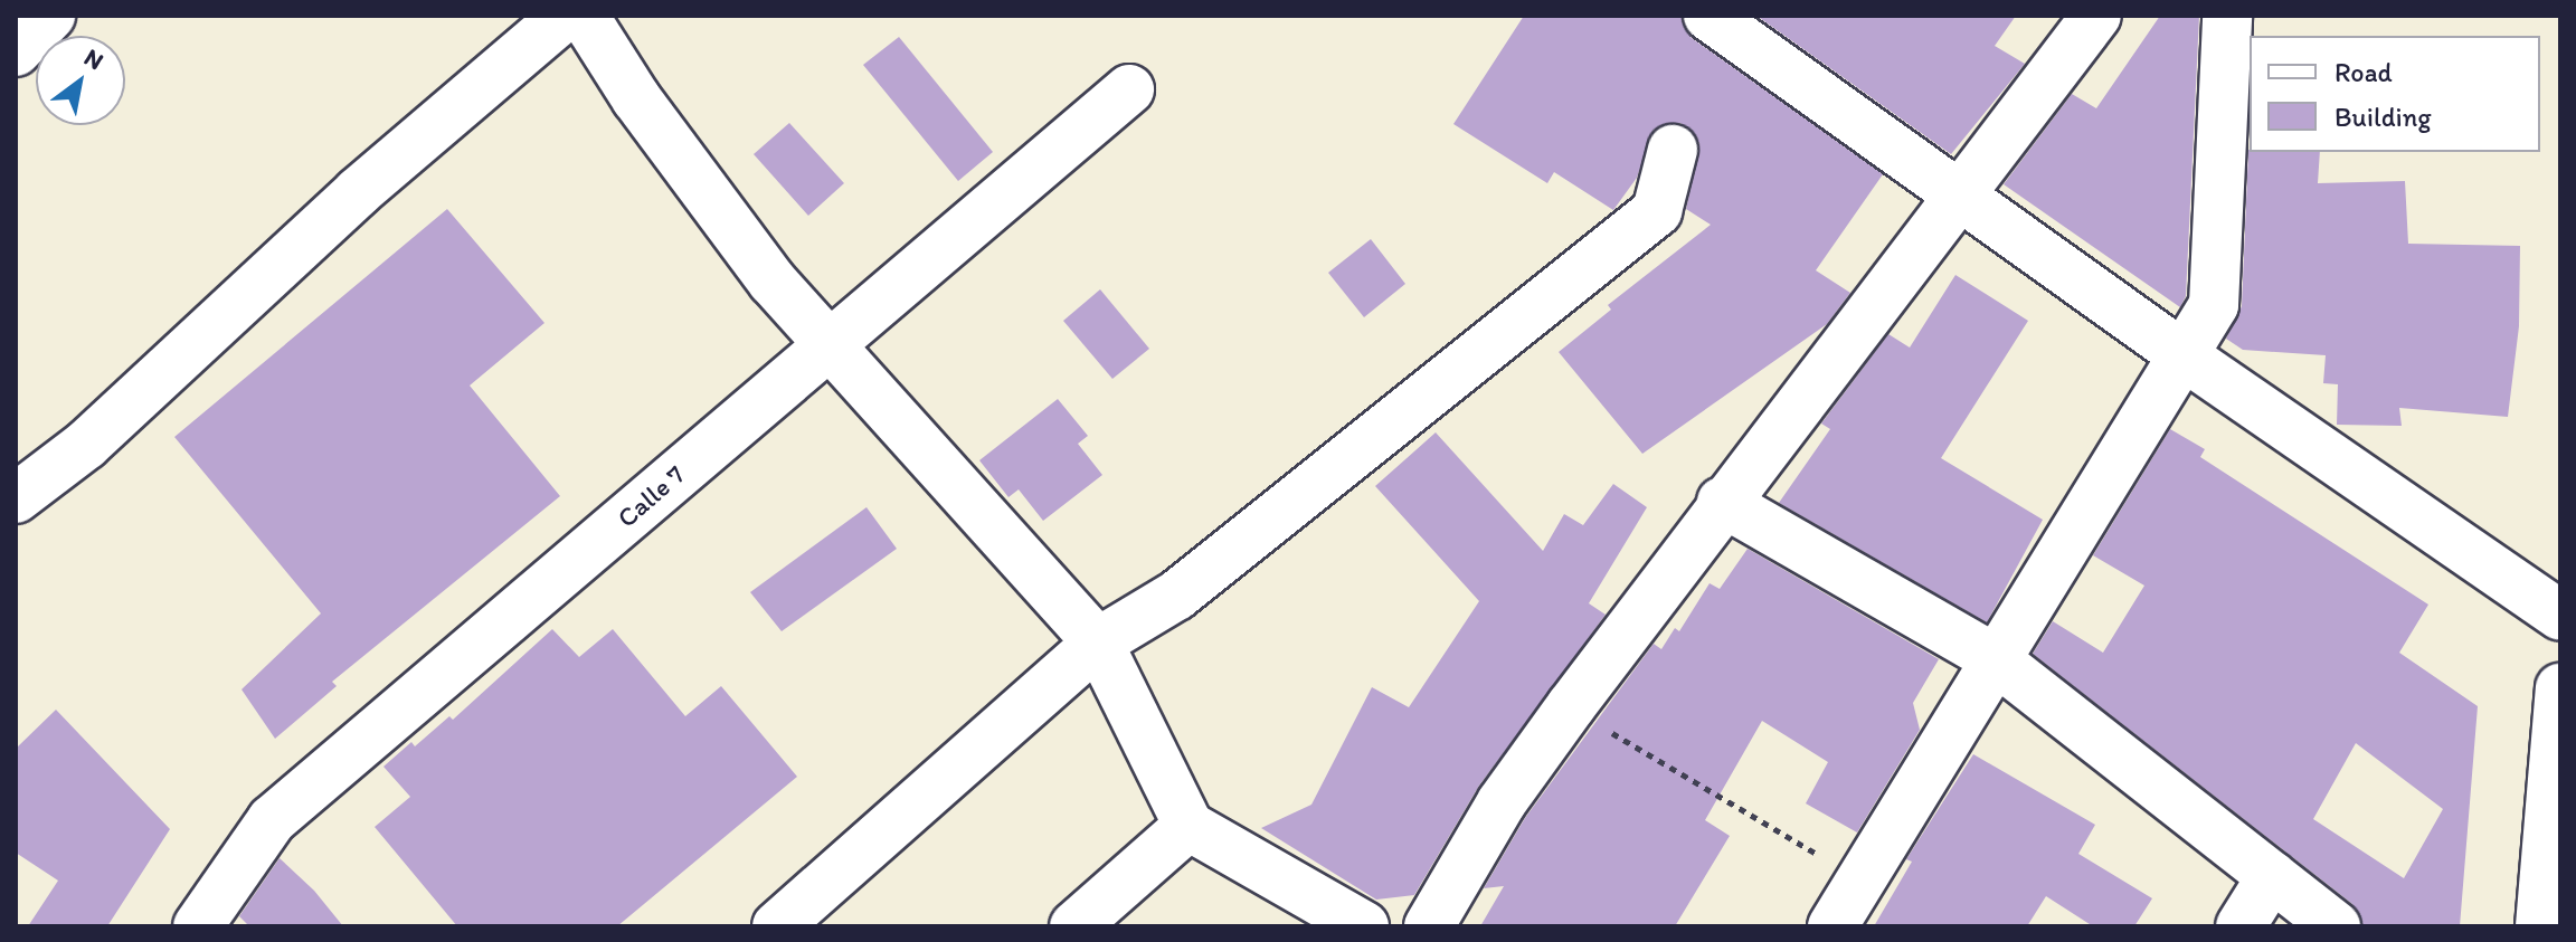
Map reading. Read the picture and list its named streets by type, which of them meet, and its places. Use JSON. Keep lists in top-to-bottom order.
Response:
{
  "streets": {
    "street": ["Calle 7"]
  },
  "legend": ["Road", "Building"],
  "north": "top right"
}
